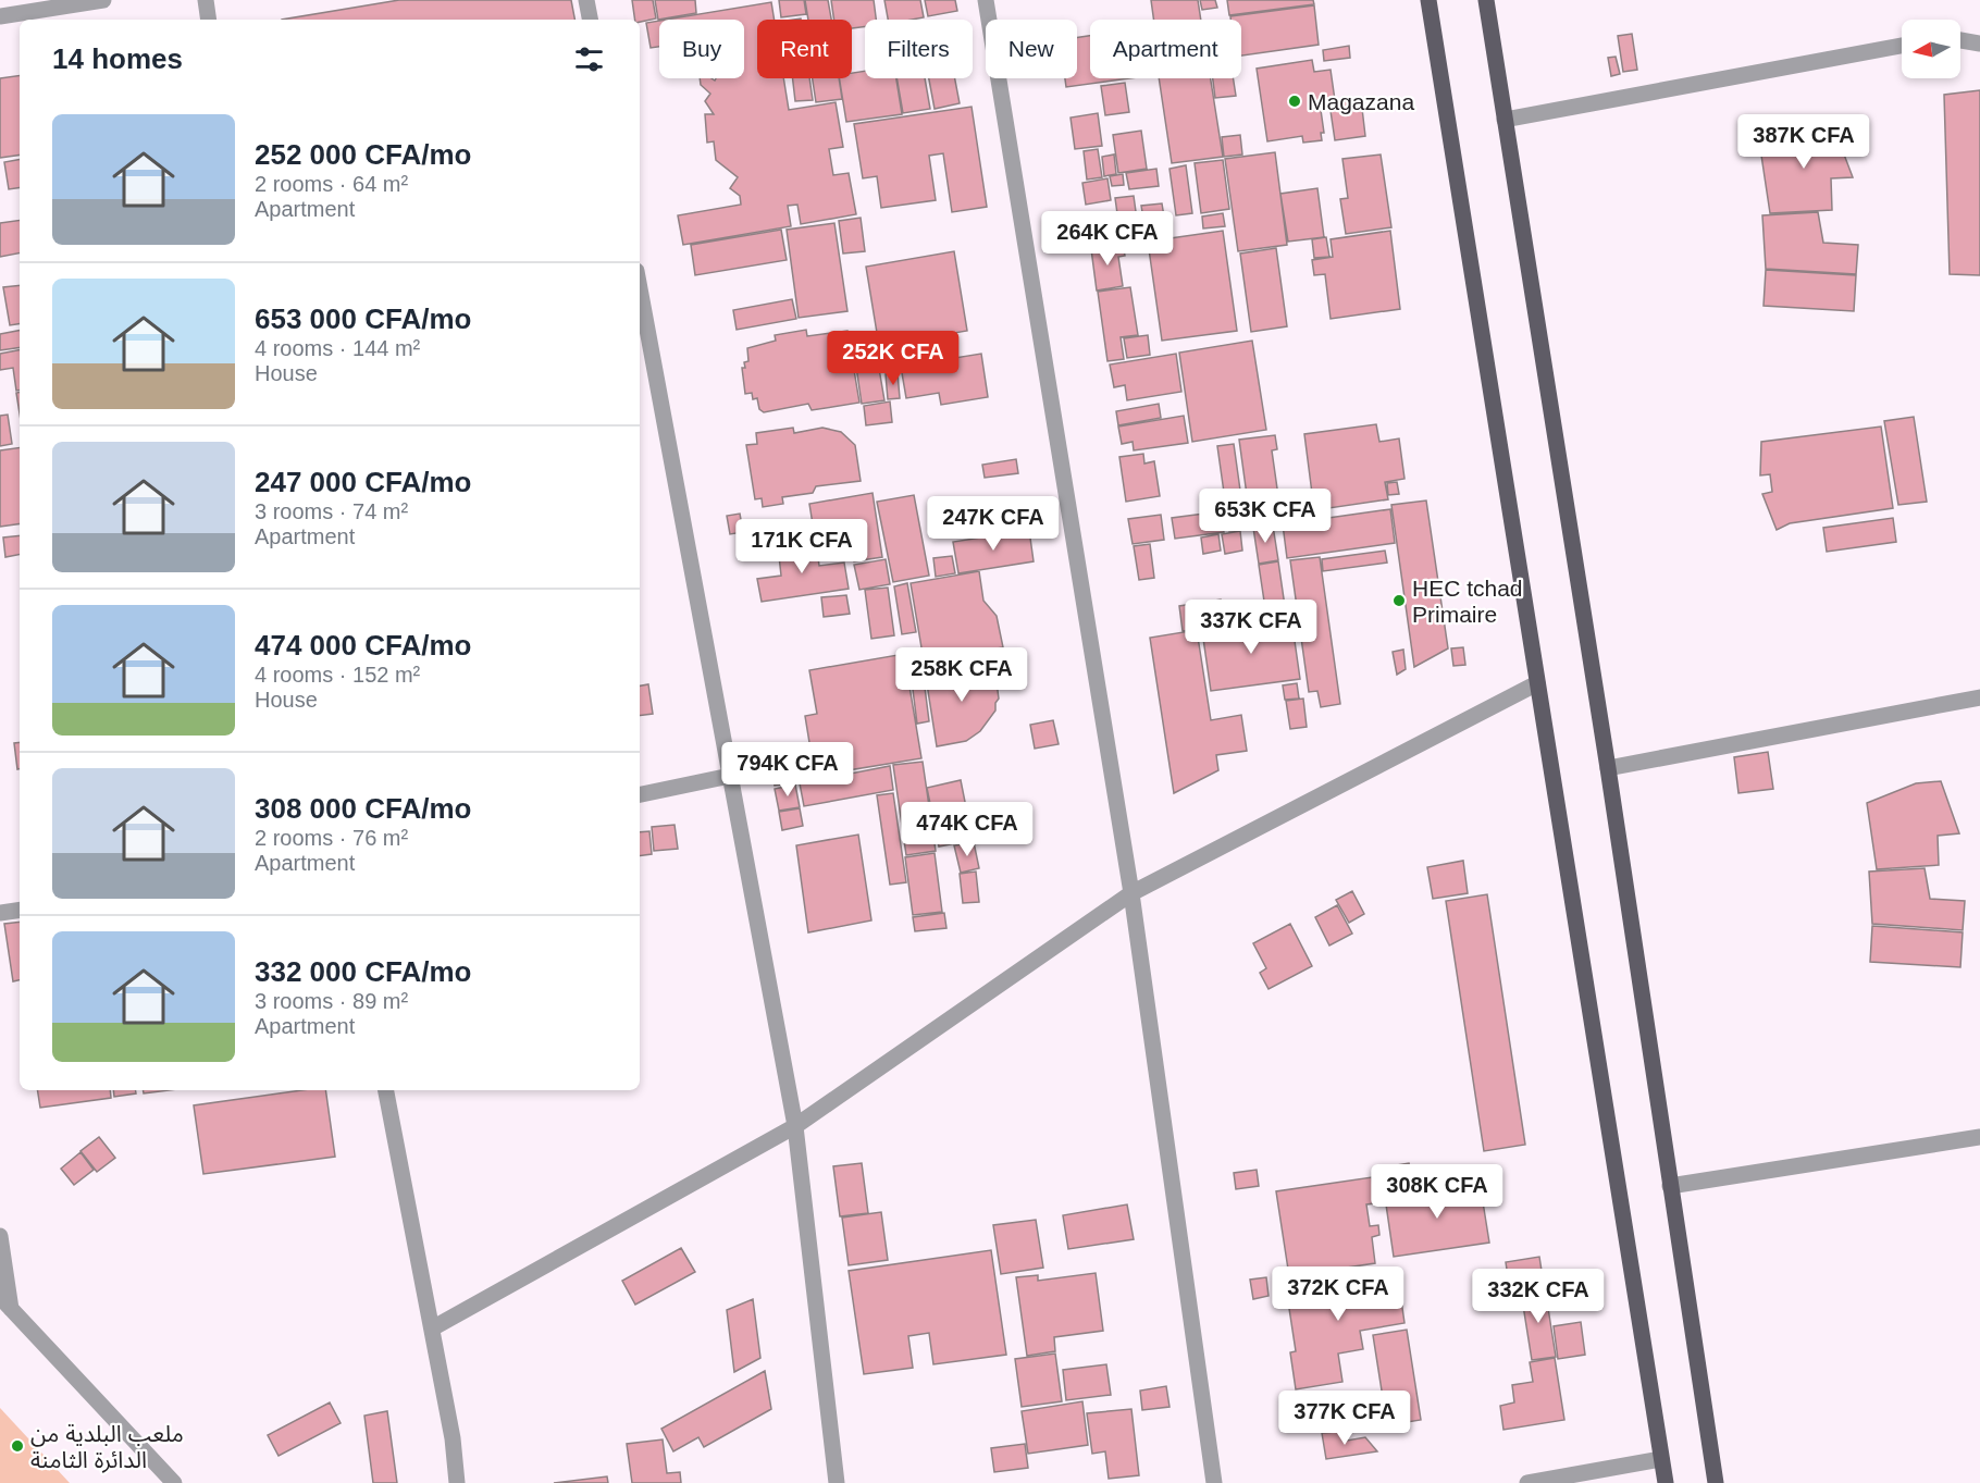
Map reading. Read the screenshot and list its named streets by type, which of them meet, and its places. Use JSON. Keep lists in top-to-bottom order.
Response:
{
  "places": ["Magazana", "HEC tchad Primaire", "ملعب البلدية من الدائرة الثامنة"],
  "north": "left",
  "page": {
    "chip": [
      "Buy",
      "Rent",
      "Filters",
      "New",
      "Apartment"
    ],
    "heading": "14 homes",
    "list": [
      {
        "name": "252 000 CFA/mo",
        "note": "2 rooms · 64 m² · Apartment"
      },
      {
        "name": "653 000 CFA/mo",
        "note": "4 rooms · 144 m² · House"
      },
      {
        "name": "247 000 CFA/mo",
        "note": "3 rooms · 74 m² · Apartment"
      },
      {
        "name": "474 000 CFA/mo",
        "note": "4 rooms · 152 m² · House"
      },
      {
        "name": "308 000 CFA/mo",
        "note": "2 rooms · 76 m² · Apartment"
      },
      {
        "name": "332 000 CFA/mo",
        "note": "3 rooms · 89 m² · Apartment"
      }
    ],
    "price": [
      "387K CFA",
      "264K CFA",
      "252K CFA",
      "653K CFA",
      "247K CFA",
      "171K CFA",
      "337K CFA",
      "258K CFA",
      "794K CFA",
      "474K CFA",
      "308K CFA",
      "372K CFA",
      "332K CFA",
      "377K CFA"
    ]
  }
}
